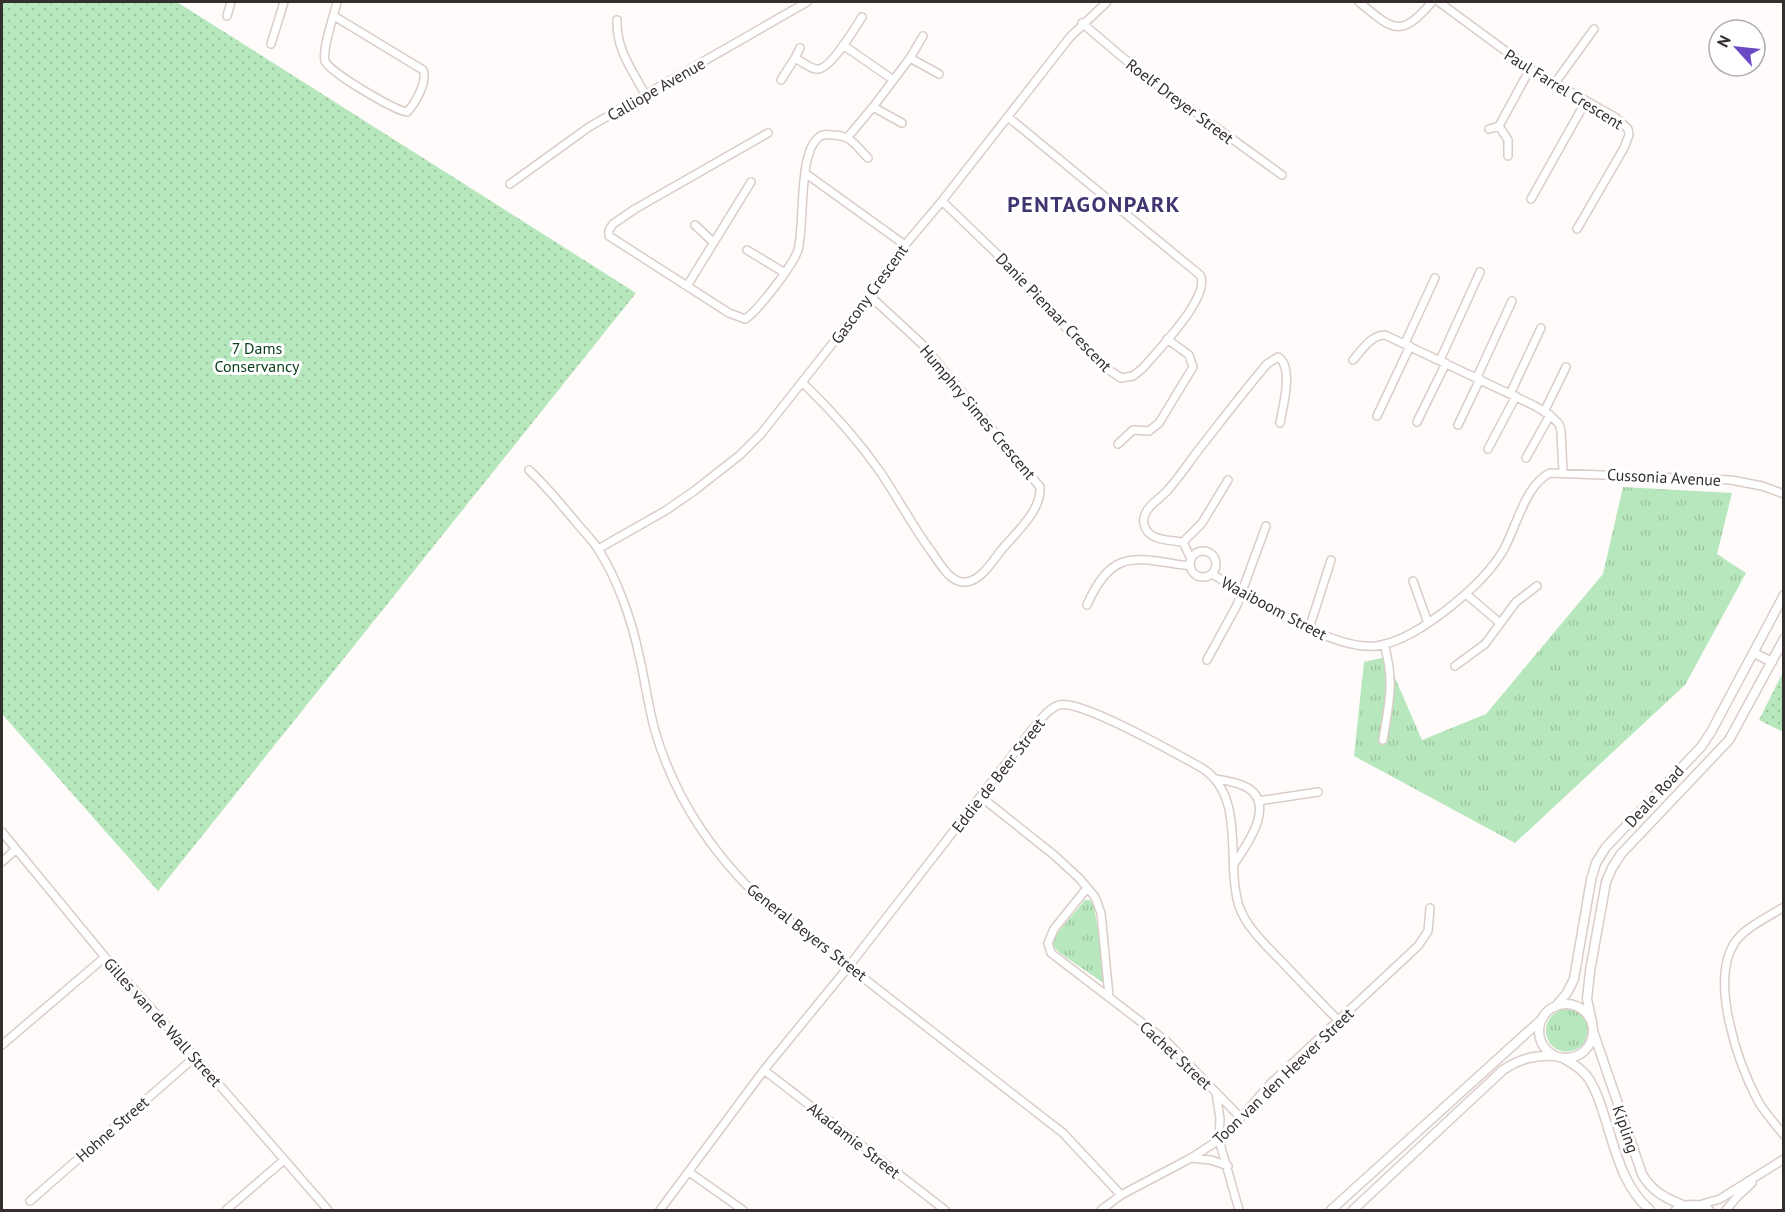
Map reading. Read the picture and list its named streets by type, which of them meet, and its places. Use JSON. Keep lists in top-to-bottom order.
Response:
{
  "streets": {
    "street": [
      "Calliope Avenue",
      "Paul Farrel Crescent",
      "Roelf Dreyer Street",
      "Gascony Crescent",
      "Danie Pienaar Crescent",
      "Humphry Simes Crescent",
      "Cussonia Avenue",
      "Waaiboom Street",
      "Eddie de Beer Street",
      "Deale Road",
      "General Beyers Street",
      "Gilles van de Wall Street",
      "Cachet Street",
      "Toon van den Heever Street",
      "Hohne Street",
      "Kipling",
      "Akadamie Street"
    ]
  },
  "crossings": [
    ["Roelf Dreyer Street", "Gascony Crescent"],
    ["Gascony Crescent", "Danie Pienaar Crescent"],
    ["Gascony Crescent", "Humphry Simes Crescent"],
    ["Gascony Crescent", "General Beyers Street"],
    ["Cussonia Avenue", "Waaiboom Street"],
    ["Eddie de Beer Street", "General Beyers Street"],
    ["Eddie de Beer Street", "Akadamie Street"],
    ["Deale Road", "Kipling"],
    ["General Beyers Street", "Toon van den Heever Street"],
    ["Gilles van de Wall Street", "Hohne Street"],
    ["Cachet Street", "Toon van den Heever Street"]
  ],
  "districts": ["PENTAGONPARK"],
  "parks": ["7 Dams Conservancy"],
  "north": "top left"
}
